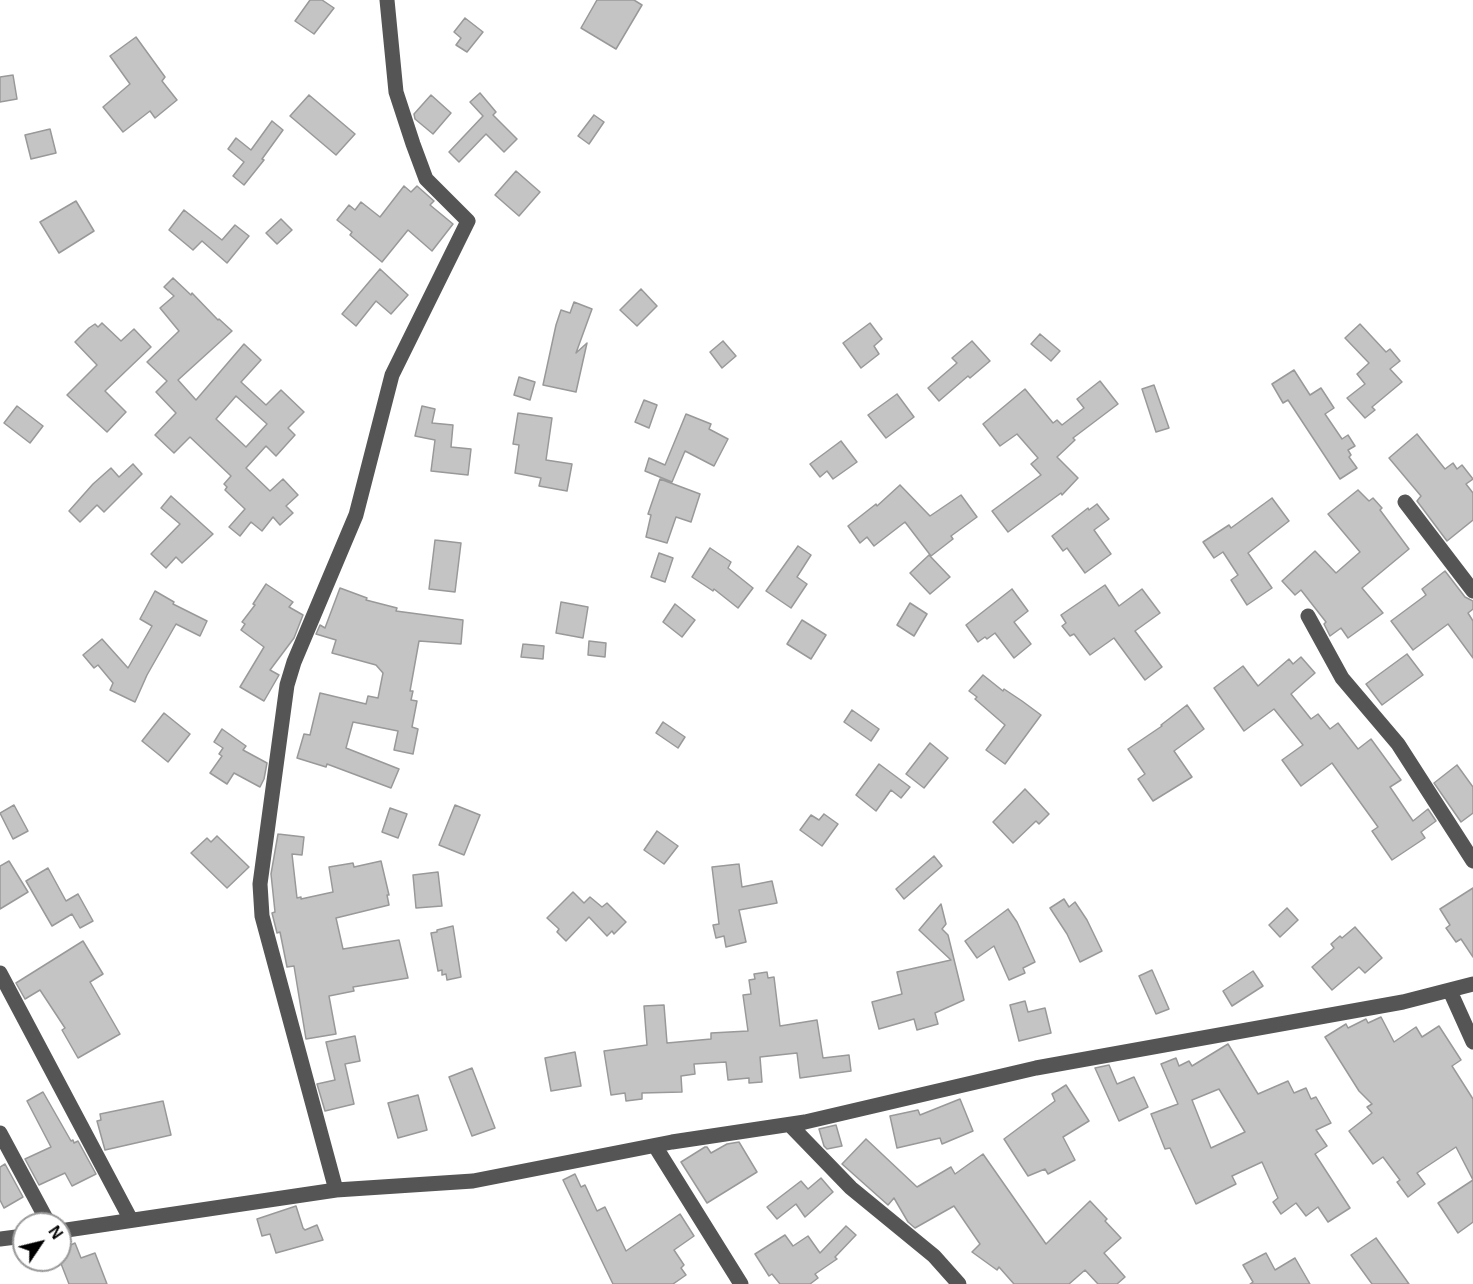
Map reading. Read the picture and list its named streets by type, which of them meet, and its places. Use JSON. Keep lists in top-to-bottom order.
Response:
{
  "north": "top right"
}
